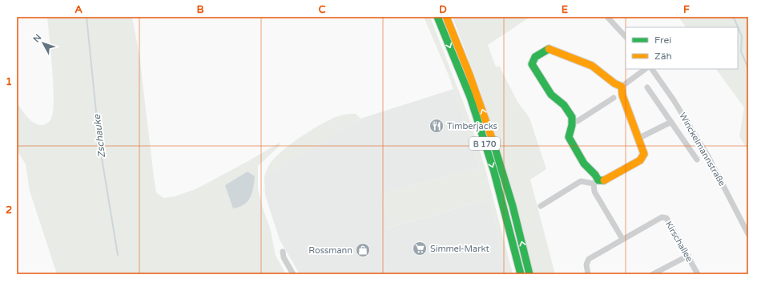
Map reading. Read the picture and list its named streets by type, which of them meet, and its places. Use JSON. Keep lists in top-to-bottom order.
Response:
{
  "streets": {
    "main road": ["B 170"],
    "street": ["Winckelmannstraße", "Kirschallee"]
  },
  "water": ["Zschauke"],
  "places": {
    "restaurant": ["Timberjacks"],
    "supermarket": ["Simmel-Markt"],
    "shop": ["Rossmann"]
  },
  "legend": ["Frei", "Zäh"],
  "north": "top left",
  "grid": {
    "columns": [
      "A",
      "B",
      "C",
      "D",
      "E",
      "F"
    ],
    "rows": ["1", "2"]
  }
}
